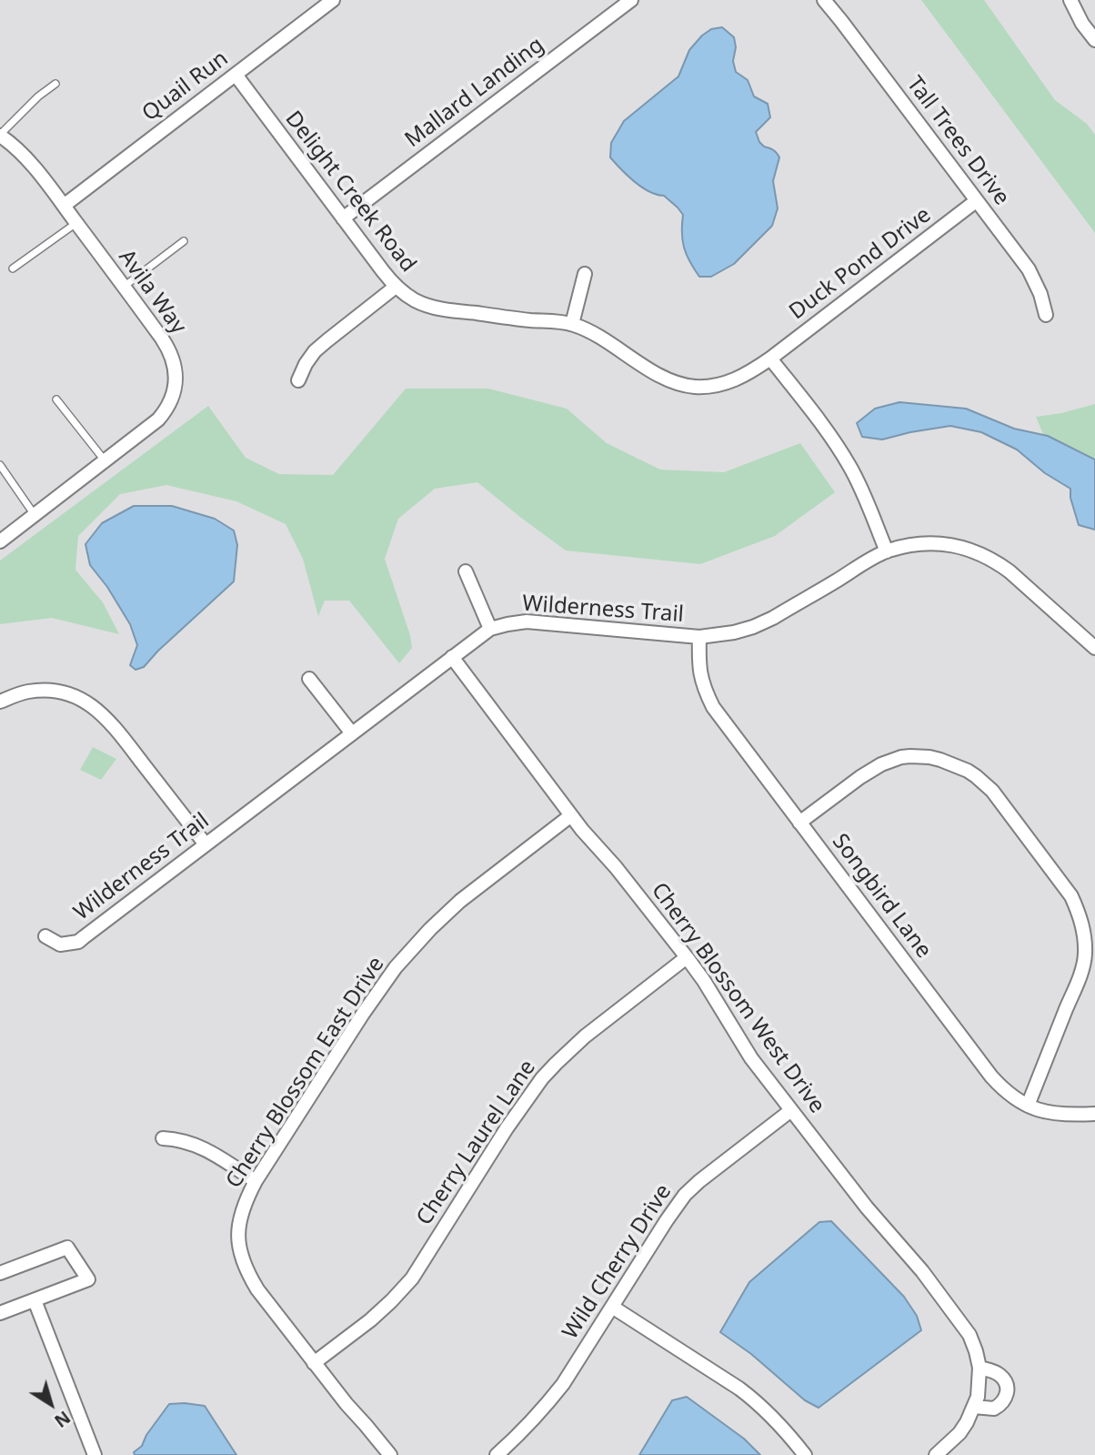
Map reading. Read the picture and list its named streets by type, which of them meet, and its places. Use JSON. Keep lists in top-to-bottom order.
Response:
{
  "streets": {
    "street": [
      "Quail Run",
      "Mallard Landing",
      "Tall Trees Drive",
      "Delight Creek Road",
      "Duck Pond Drive",
      "Avila Way",
      "Wilderness Trail",
      "Songbird Lane",
      "Cherry Blossom West Drive",
      "Cherry Blossom East Drive",
      "Cherry Laurel Lane",
      "Wild Cherry Drive"
    ]
  },
  "crossings": [
    ["Quail Run", "Delight Creek Road"],
    ["Quail Run", "Avila Way"],
    ["Mallard Landing", "Delight Creek Road"],
    ["Tall Trees Drive", "Duck Pond Drive"],
    ["Delight Creek Road", "Duck Pond Drive"],
    ["Wilderness Trail", "Songbird Lane"],
    ["Wilderness Trail", "Cherry Blossom West Drive"],
    ["Cherry Blossom West Drive", "Cherry Blossom East Drive"],
    ["Cherry Blossom West Drive", "Cherry Laurel Lane"],
    ["Cherry Blossom West Drive", "Wild Cherry Drive"],
    ["Cherry Blossom East Drive", "Cherry Laurel Lane"]
  ],
  "north": "bottom right"
}
